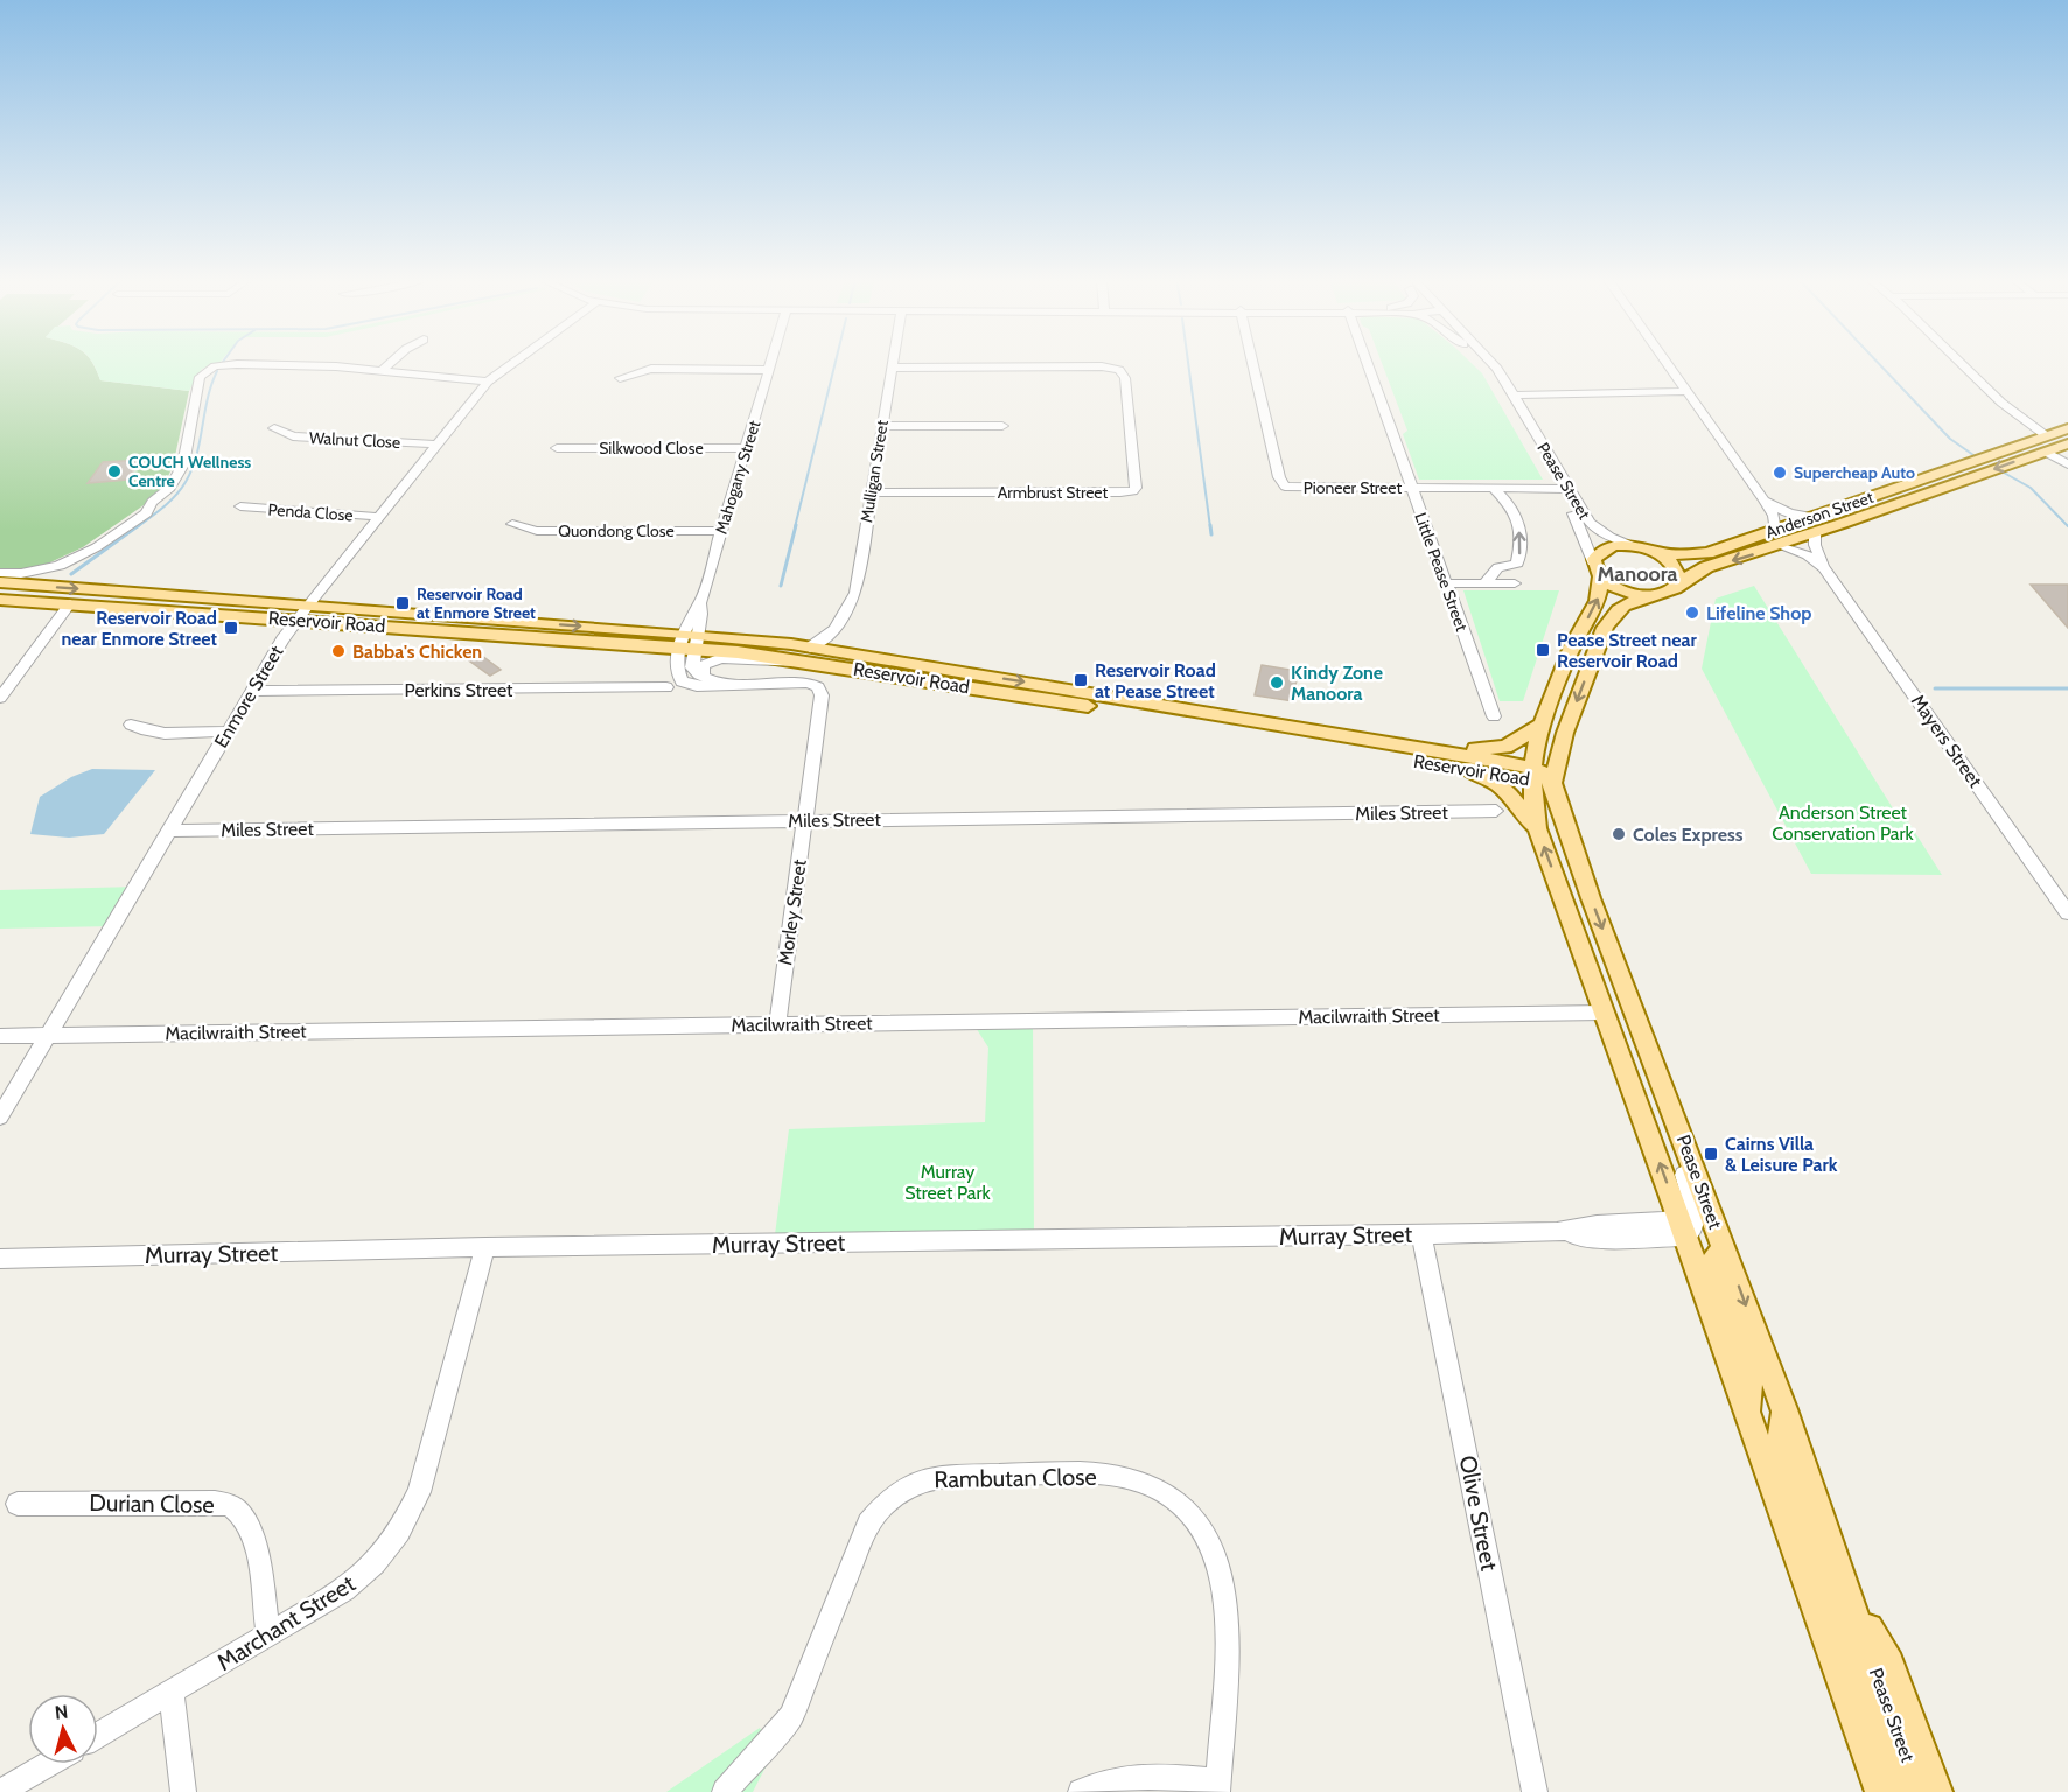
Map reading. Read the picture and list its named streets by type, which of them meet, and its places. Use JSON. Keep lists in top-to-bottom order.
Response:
{
  "streets": {
    "main road": ["Pease Street", "Anderson Street", "Reservoir Road"],
    "street": [
      "Walnut Close",
      "Silkwood Close",
      "Mulligan Street",
      "Mahogany Street",
      "Pioneer Street",
      "Armbrust Street",
      "Penda Close",
      "Quondong Close",
      "Little Pease Street",
      "Perkins Street",
      "Enmore Street",
      "Mayers Street",
      "Miles Street",
      "Morley Street",
      "Macilwraith Street",
      "Murray Street",
      "Rambutan Close",
      "Durian Close",
      "Olive Street",
      "Marchant Street"
    ]
  },
  "crossings": [
    ["Walnut Close", "Enmore Street"],
    ["Silkwood Close", "Mahogany Street"],
    ["Mulligan Street", "Armbrust Street"],
    ["Mulligan Street", "Reservoir Road"],
    ["Mahogany Street", "Quondong Close"],
    ["Mahogany Street", "Reservoir Road"],
    ["Mahogany Street", "Morley Street"],
    ["Pease Street", "Pioneer Street"],
    ["Pease Street", "Anderson Street"],
    ["Pease Street", "Reservoir Road"],
    ["Pease Street", "Macilwraith Street"],
    ["Pease Street", "Murray Street"],
    ["Pioneer Street", "Little Pease Street"],
    ["Penda Close", "Enmore Street"],
    ["Anderson Street", "Mayers Street"],
    ["Reservoir Road", "Enmore Street"],
    ["Reservoir Road", "Morley Street"],
    ["Perkins Street", "Enmore Street"],
    ["Enmore Street", "Miles Street"],
    ["Enmore Street", "Macilwraith Street"],
    ["Miles Street", "Morley Street"],
    ["Morley Street", "Macilwraith Street"],
    ["Murray Street", "Olive Street"],
    ["Murray Street", "Marchant Street"],
    ["Durian Close", "Marchant Street"]
  ],
  "districts": ["Manoora"],
  "parks": ["Anderson Street Conservation Park", "Murray Street Park"],
  "places": {
    "other": [
      "COUCH Wellness Centre",
      "Supercheap Auto",
      "Lifeline Shop",
      "Babba's Chicken",
      "Kindy Zone Manoora",
      "Coles Express"
    ],
    "transit": [
      "Reservoir Road at Enmore Street",
      "Reservoir Road near Enmore Street",
      "Pease Street near Reservoir Road",
      "Reservoir Road at Pease Street",
      "Cairns Villa & Leisure Park"
    ]
  },
  "north": "top"
}
